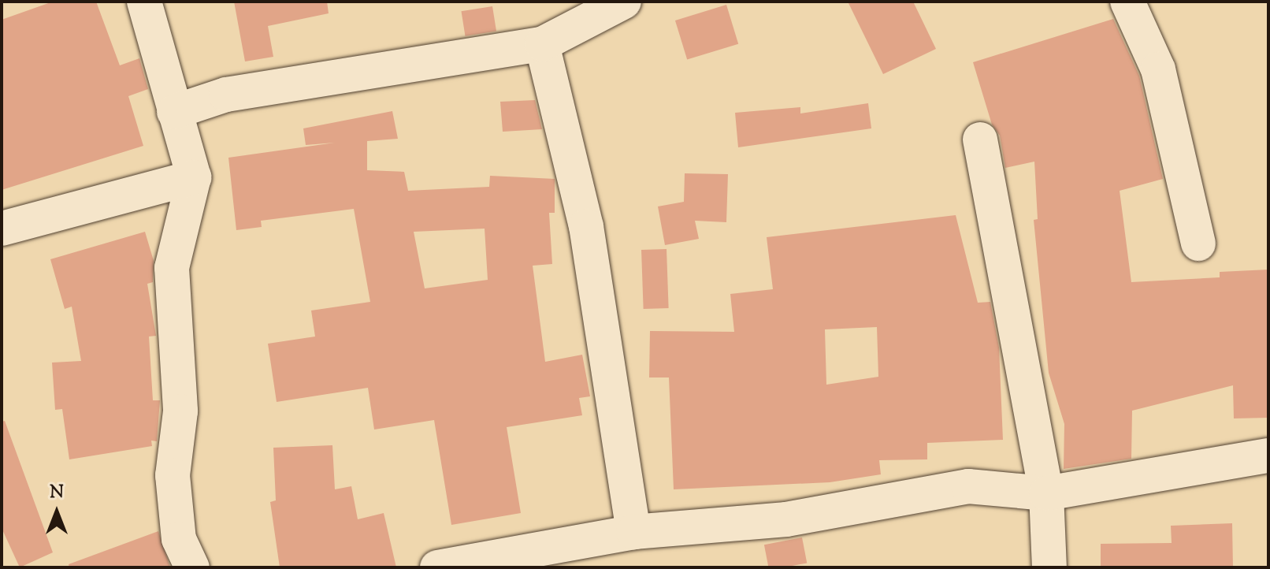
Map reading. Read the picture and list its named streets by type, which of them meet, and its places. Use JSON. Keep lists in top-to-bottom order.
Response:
{
  "north": "top"
}
